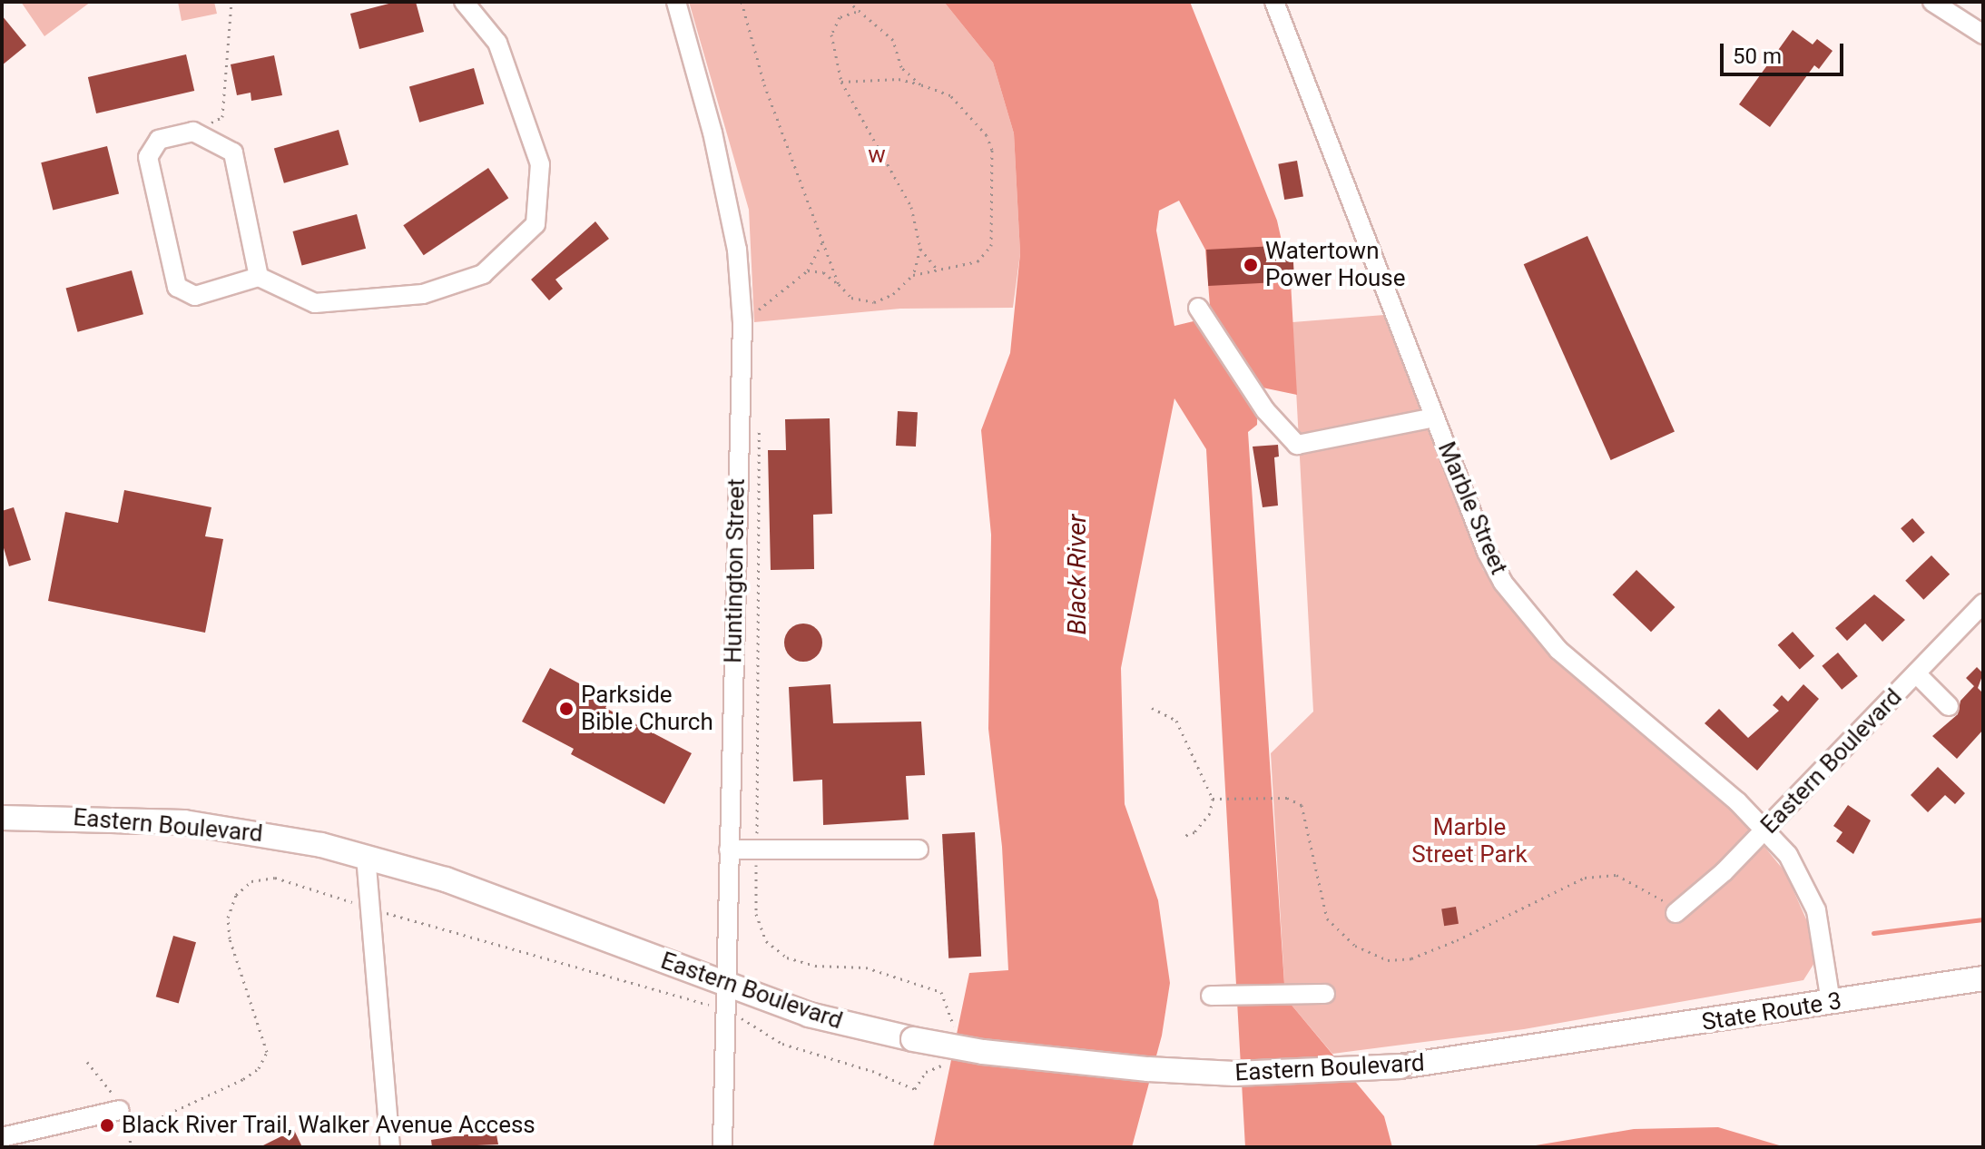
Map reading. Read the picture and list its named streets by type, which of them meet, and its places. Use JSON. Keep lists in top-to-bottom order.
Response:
{
  "streets": {
    "main road": ["Eastern Boulevard", "State Route 3"],
    "street": ["Marble Street", "Huntington Street"]
  },
  "crossings": [
    ["Marble Street", "Eastern Boulevard"],
    ["Marble Street", "State Route 3"],
    ["Huntington Street", "Eastern Boulevard"],
    ["Eastern Boulevard", "State Route 3"]
  ],
  "water": ["Black River"],
  "parks": ["w", "Marble Street Park"],
  "places": ["Watertown Power House", "Parkside Bible Church", "Black River Trail, Walker Avenue Access"],
  "scale_bar": "50 m"
}
